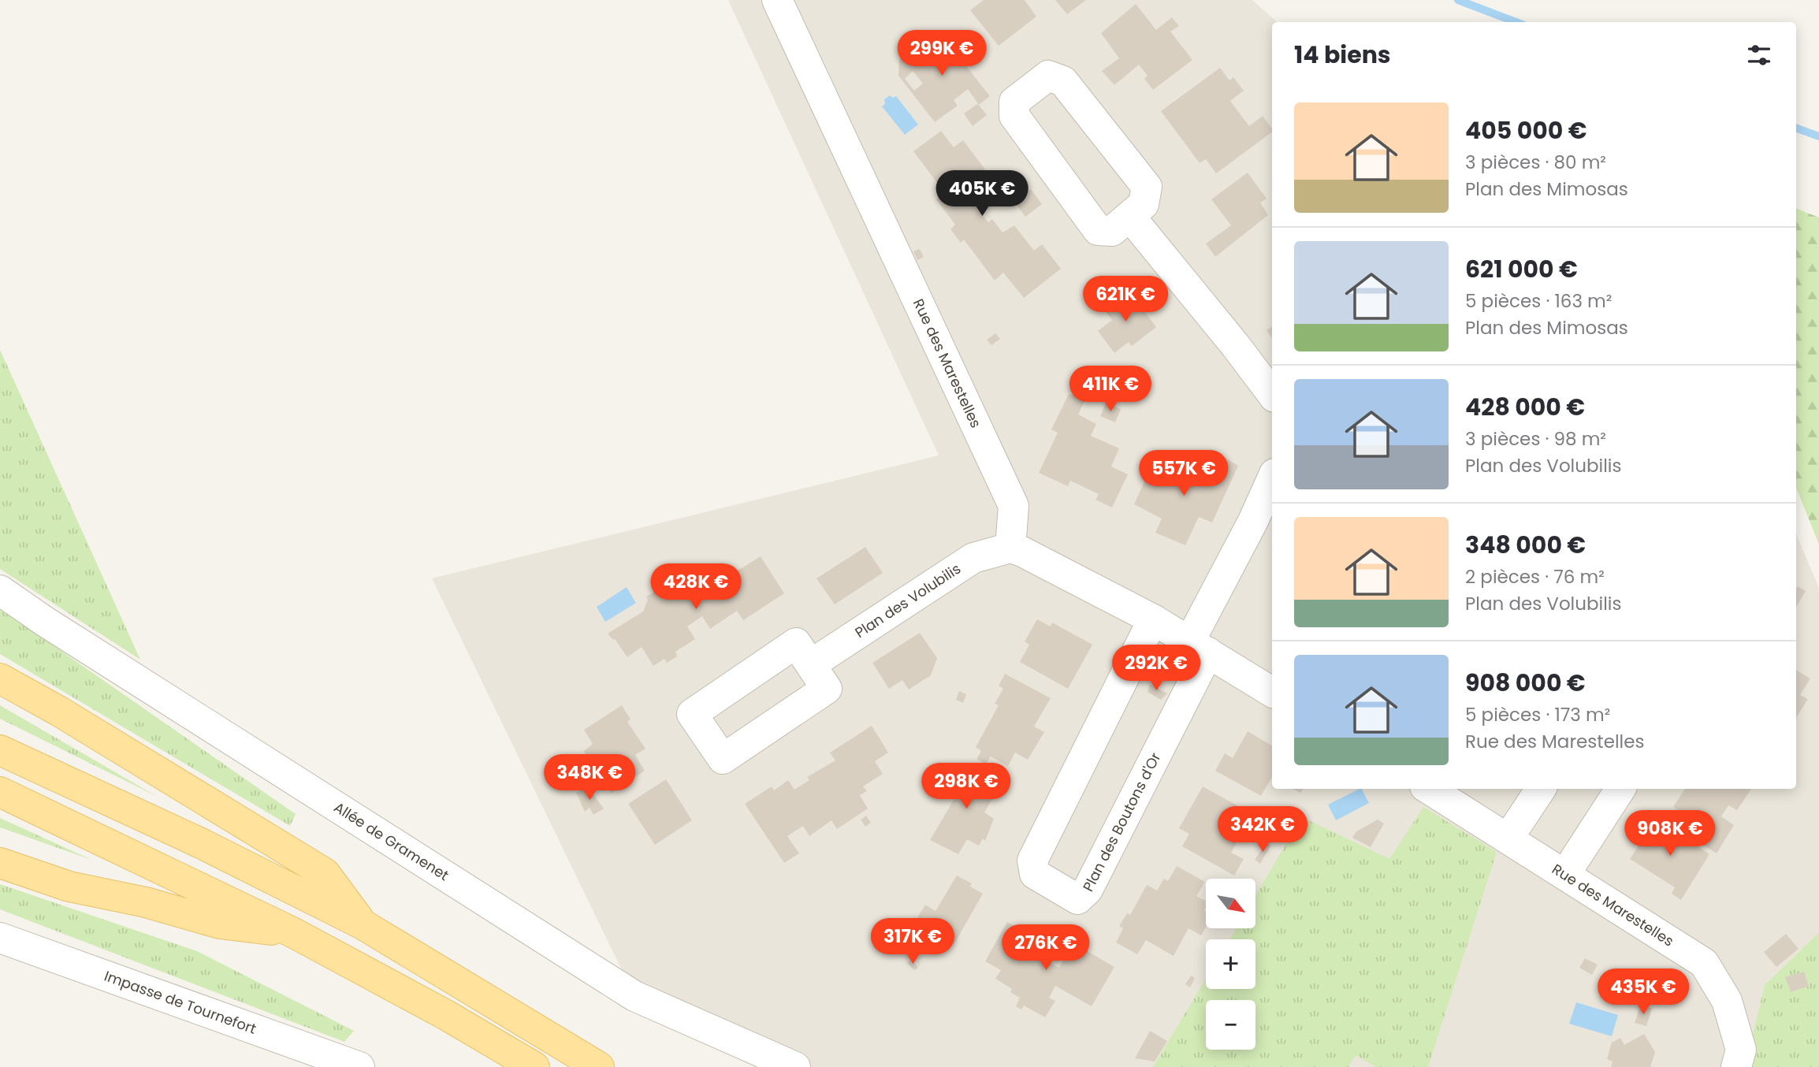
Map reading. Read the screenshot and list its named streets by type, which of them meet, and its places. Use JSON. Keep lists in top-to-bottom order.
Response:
{
  "streets": {
    "street": [
      "Rue des Marestelles",
      "Plan des Volubilis",
      "Plan des Boutons d'Or",
      "Allée de Gramenet",
      "Impasse de Tournefort"
    ]
  },
  "crossings": [
    ["Rue des Marestelles", "Plan des Volubilis"]
  ],
  "north": "bottom right",
  "page": {
    "heading": "14 biens",
    "price": [
      "299K €",
      "405K €",
      "621K €",
      "411K €",
      "557K €",
      "428K €",
      "292K €",
      "348K €",
      "298K €",
      "342K €",
      "908K €",
      "317K €",
      "276K €",
      "435K €"
    ],
    "list": [
      {
        "name": "405 000 €",
        "note": "3 pièces · 80 m² · Plan des Mimosas"
      },
      {
        "name": "621 000 €",
        "note": "5 pièces · 163 m² · Plan des Mimosas"
      },
      {
        "name": "428 000 €",
        "note": "3 pièces · 98 m² · Plan des Volubilis"
      },
      {
        "name": "348 000 €",
        "note": "2 pièces · 76 m² · Plan des Volubilis"
      },
      {
        "name": "908 000 €",
        "note": "5 pièces · 173 m² · Rue des Marestelles"
      }
    ],
    "map_buttons": ["+", "−"]
  }
}
